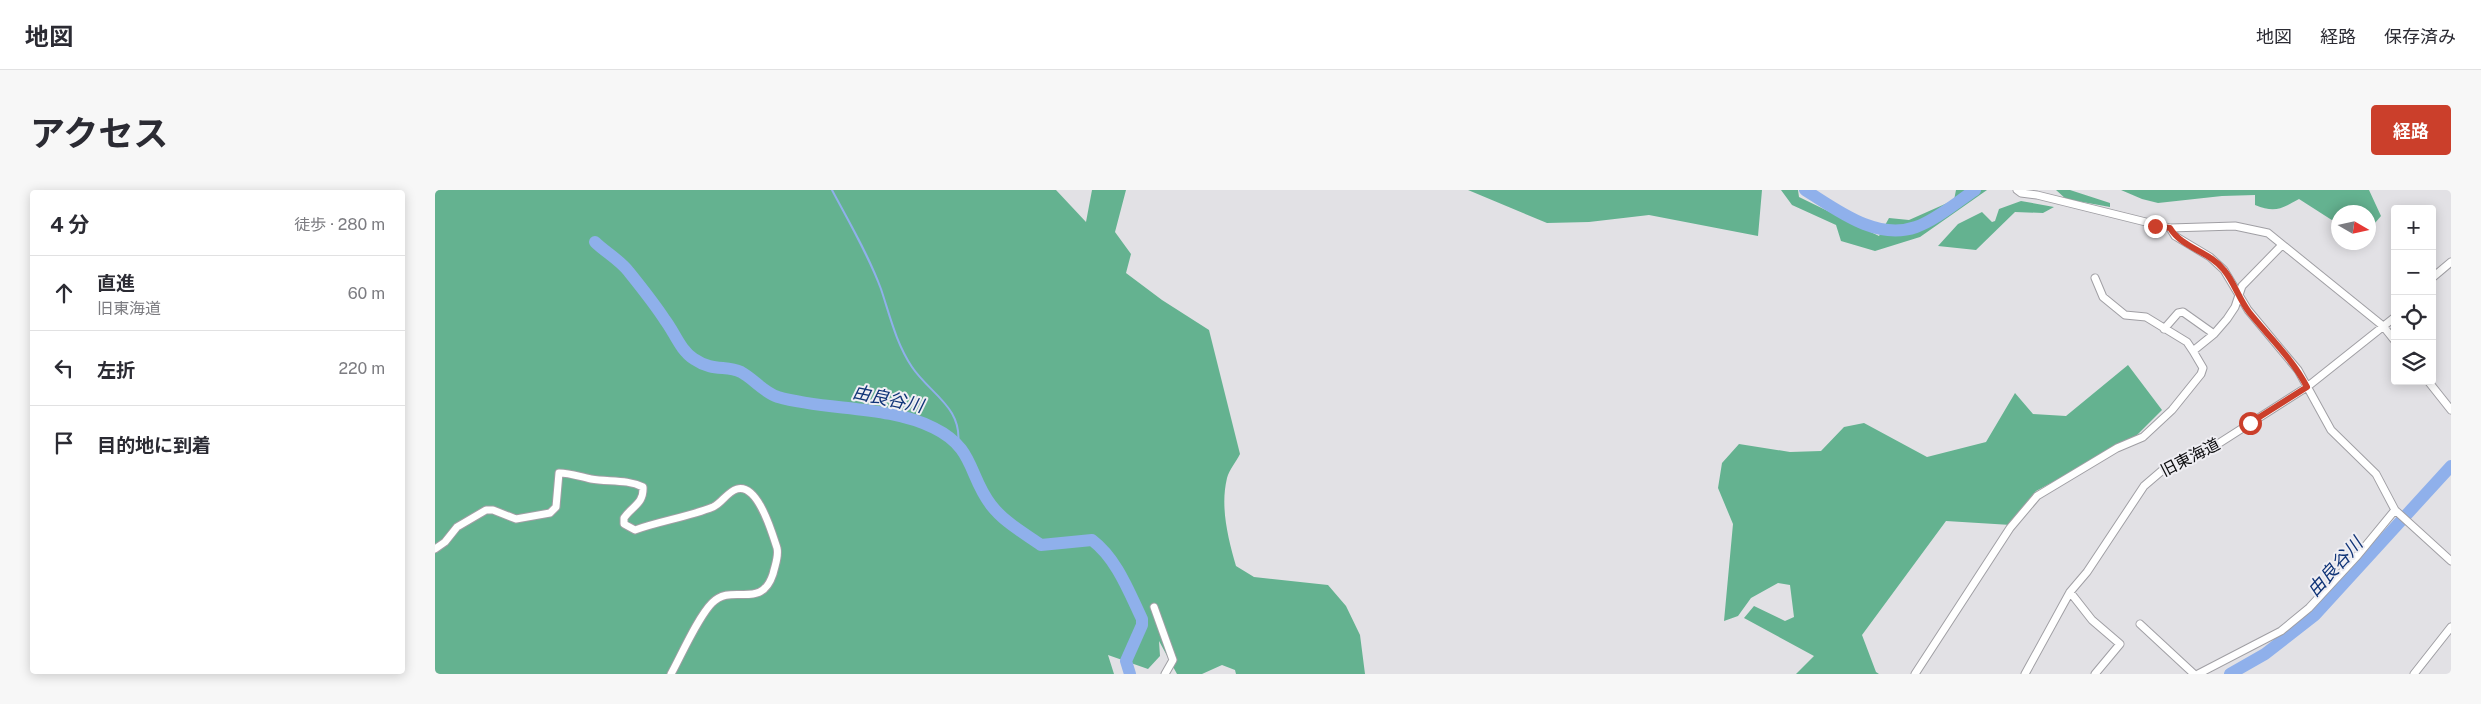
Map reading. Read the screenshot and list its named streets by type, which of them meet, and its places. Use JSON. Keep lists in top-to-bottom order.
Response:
{
  "streets": {
    "street": ["旧東海道"]
  },
  "water": ["由良谷川"],
  "north": "right",
  "page": {
    "header": "地図",
    "nav": ["地図", "経路", "保存済み"],
    "title": "アクセス",
    "buttons": "経路",
    "heading": ["4 分", "徒歩 · 280 m"],
    "map_buttons": ["+", "−"],
    "list": [
      ["直進", "旧東海道", "60 m"],
      ["左折", "220 m"],
      "目的地に到着"
    ]
  }
}
